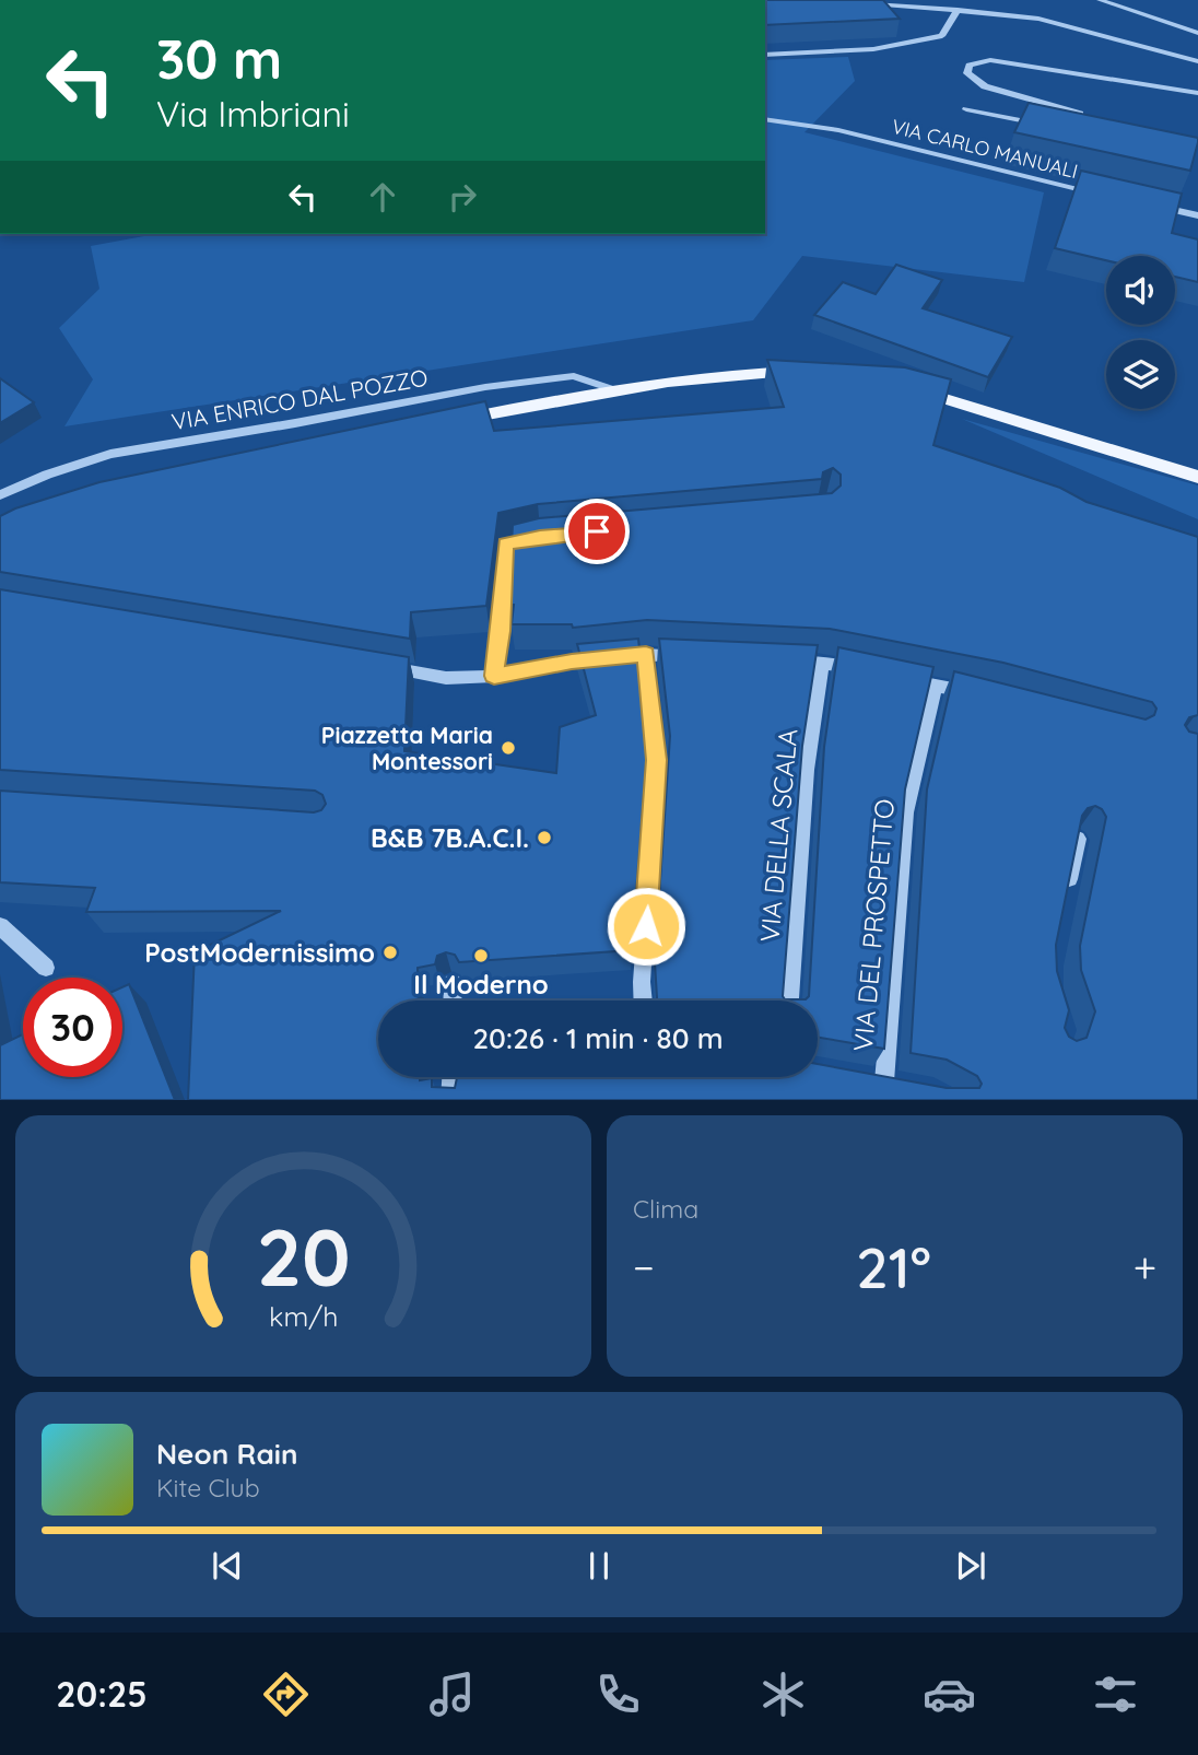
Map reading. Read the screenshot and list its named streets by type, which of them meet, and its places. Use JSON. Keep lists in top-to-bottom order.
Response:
{
  "streets": {
    "street": [
      "VIA CARLO MANUALI",
      "VIA ENRICO DAL POZZO",
      "VIA DELLA SCALA",
      "VIA DEL PROSPETTO"
    ]
  },
  "places": [
    "Piazzetta Maria Montessori",
    "B&B 7B.A.C.I.",
    "PostModernissimo",
    "Il Moderno"
  ],
  "page": {
    "turn": ["30 m", "Via Imbriani"],
    "limit": "30",
    "trip": "20:26 · 1 min · 80 m",
    "tile": "Clima",
    "heat": ["−", "21°", "+"],
    "song": ["Neon Rain", "Kite Club"],
    "tabs": "20:25",
    "gauge": ["20", "km/h"]
  }
}
